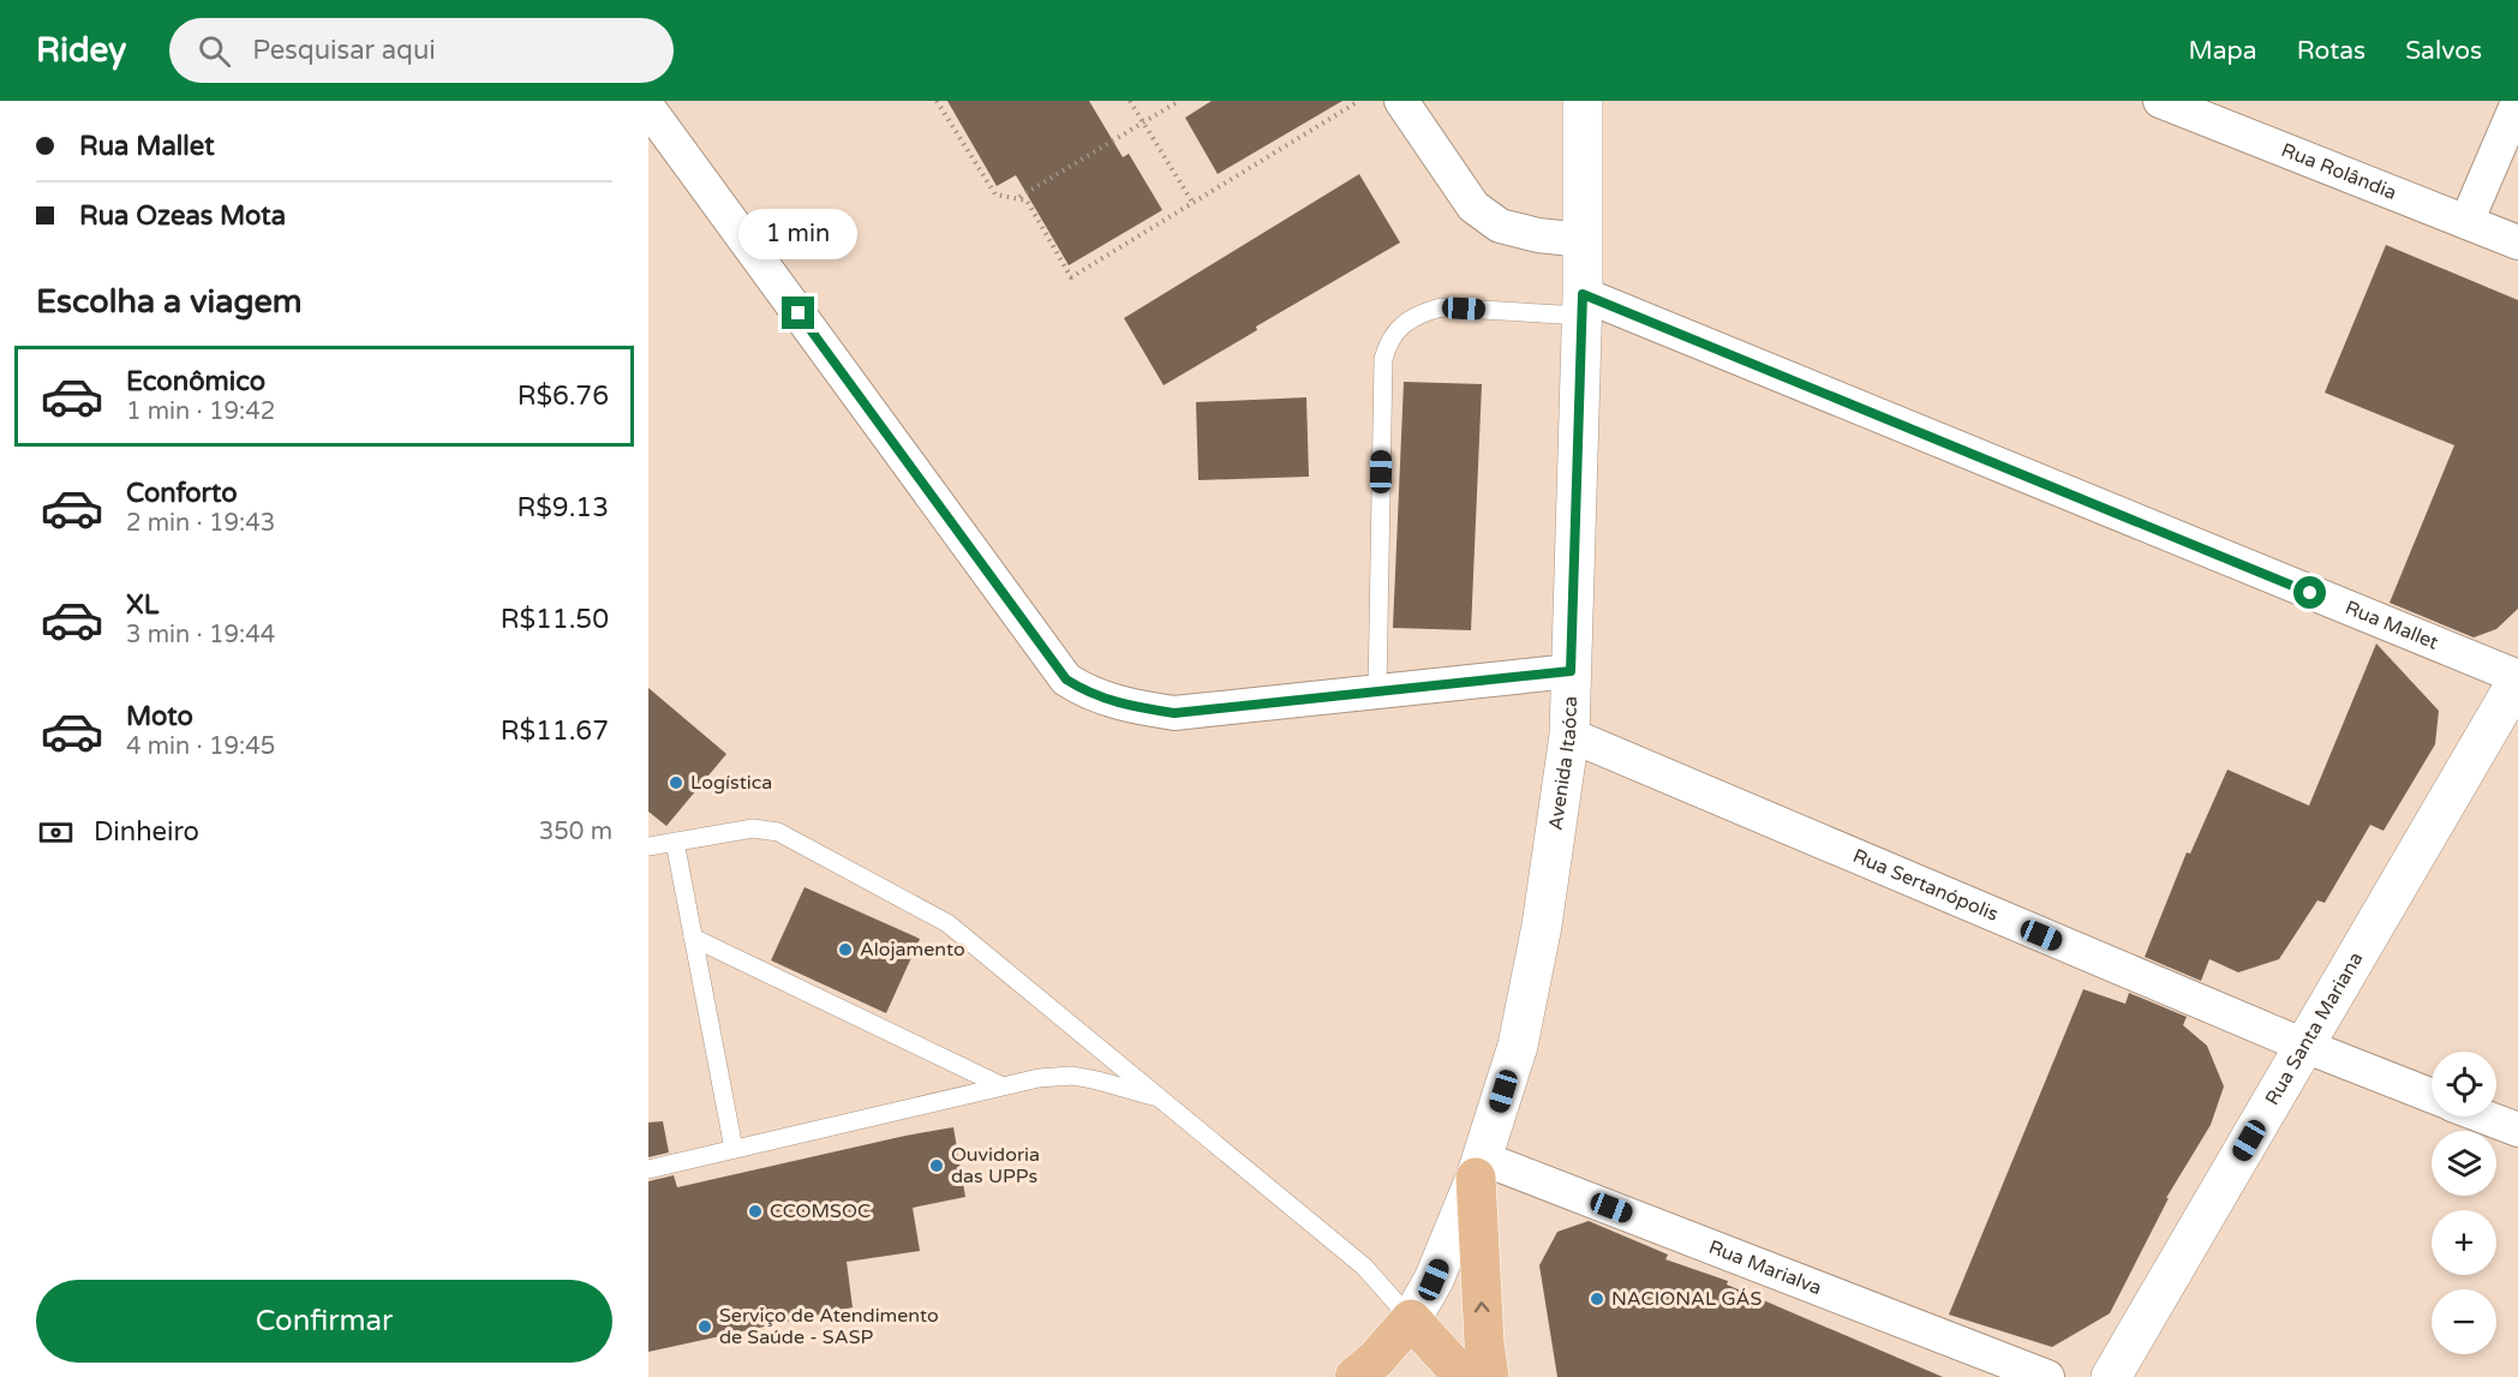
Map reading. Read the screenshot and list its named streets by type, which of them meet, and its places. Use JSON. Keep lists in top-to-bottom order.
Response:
{
  "streets": {
    "main road": ["Avenida Itaóca", "Rua Santa Mariana"],
    "street": [
      "Rua Rolândia",
      "Rua Mallet",
      "Rua Sertanópolis",
      "Rua Marialva"
    ]
  },
  "crossings": [
    ["Rua Mallet", "Avenida Itaóca"],
    ["Rua Mallet", "Rua Santa Mariana"],
    ["Avenida Itaóca", "Rua Sertanópolis"],
    ["Avenida Itaóca", "Rua Marialva"],
    ["Rua Sertanópolis", "Rua Santa Mariana"]
  ],
  "places": [
    "Logística",
    "Alojamento",
    "Ouvidoria das UPPs",
    "CCOMSOC",
    "NACIONAL GÁS",
    "Serviço de Atendimento de Saúde - SASP"
  ],
  "page": {
    "header": "Ridey",
    "search": "Pesquisar aqui",
    "nav": ["Mapa", "Rotas", "Salvos"],
    "banner": ["Rua Mallet", "Rua Ozeas Mota"],
    "bubble": "1 min",
    "heading": "Escolha a viagem",
    "list": [
      {
        "name": "Econômico",
        "note": "1 min · 19:42",
        "value": "R$6.76"
      },
      {
        "name": "Conforto",
        "note": "2 min · 19:43",
        "value": "R$9.13"
      },
      {
        "name": "XL",
        "note": "3 min · 19:44",
        "value": "R$11.50"
      },
      {
        "name": "Moto",
        "note": "4 min · 19:45",
        "value": "R$11.67"
      }
    ],
    "pay": ["Dinheiro", "350 m"],
    "map_buttons": ["+", "−"],
    "buttons": "Confirmar"
  }
}
